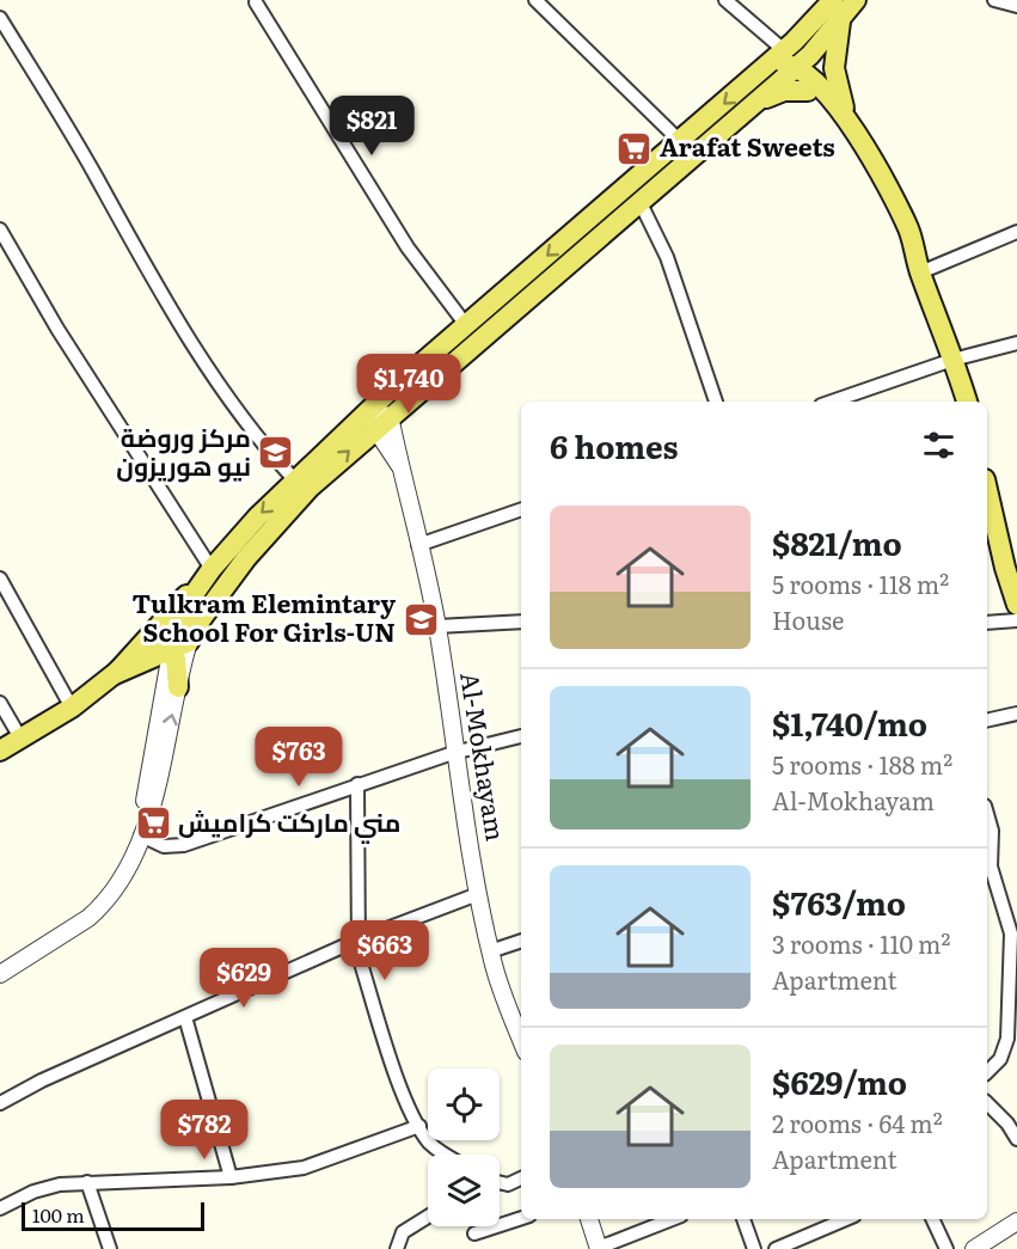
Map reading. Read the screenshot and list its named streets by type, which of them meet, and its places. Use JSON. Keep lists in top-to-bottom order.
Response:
{
  "streets": {
    "street": ["Al-Mokhayam"]
  },
  "places": {
    "supermarket": ["Arafat Sweets", "مني ماركت كراميش"],
    "school or university": ["مركز وروضة نيو هوريزون", "Tulkram Elemintary School For Girls-UN"]
  },
  "scale_bar": "100 m",
  "page": {
    "price": [
      "$821",
      "$1,740",
      "$763",
      "$663",
      "$629",
      "$782"
    ],
    "heading": "6 homes",
    "list": [
      {
        "name": "$821/mo",
        "note": "5 rooms · 118 m² · House"
      },
      {
        "name": "$1,740/mo",
        "note": "5 rooms · 188 m² · Al-Mokhayam"
      },
      {
        "name": "$763/mo",
        "note": "3 rooms · 110 m² · Apartment"
      },
      {
        "name": "$629/mo",
        "note": "2 rooms · 64 m² · Apartment"
      }
    ],
    "scale": "100 m"
  }
}
